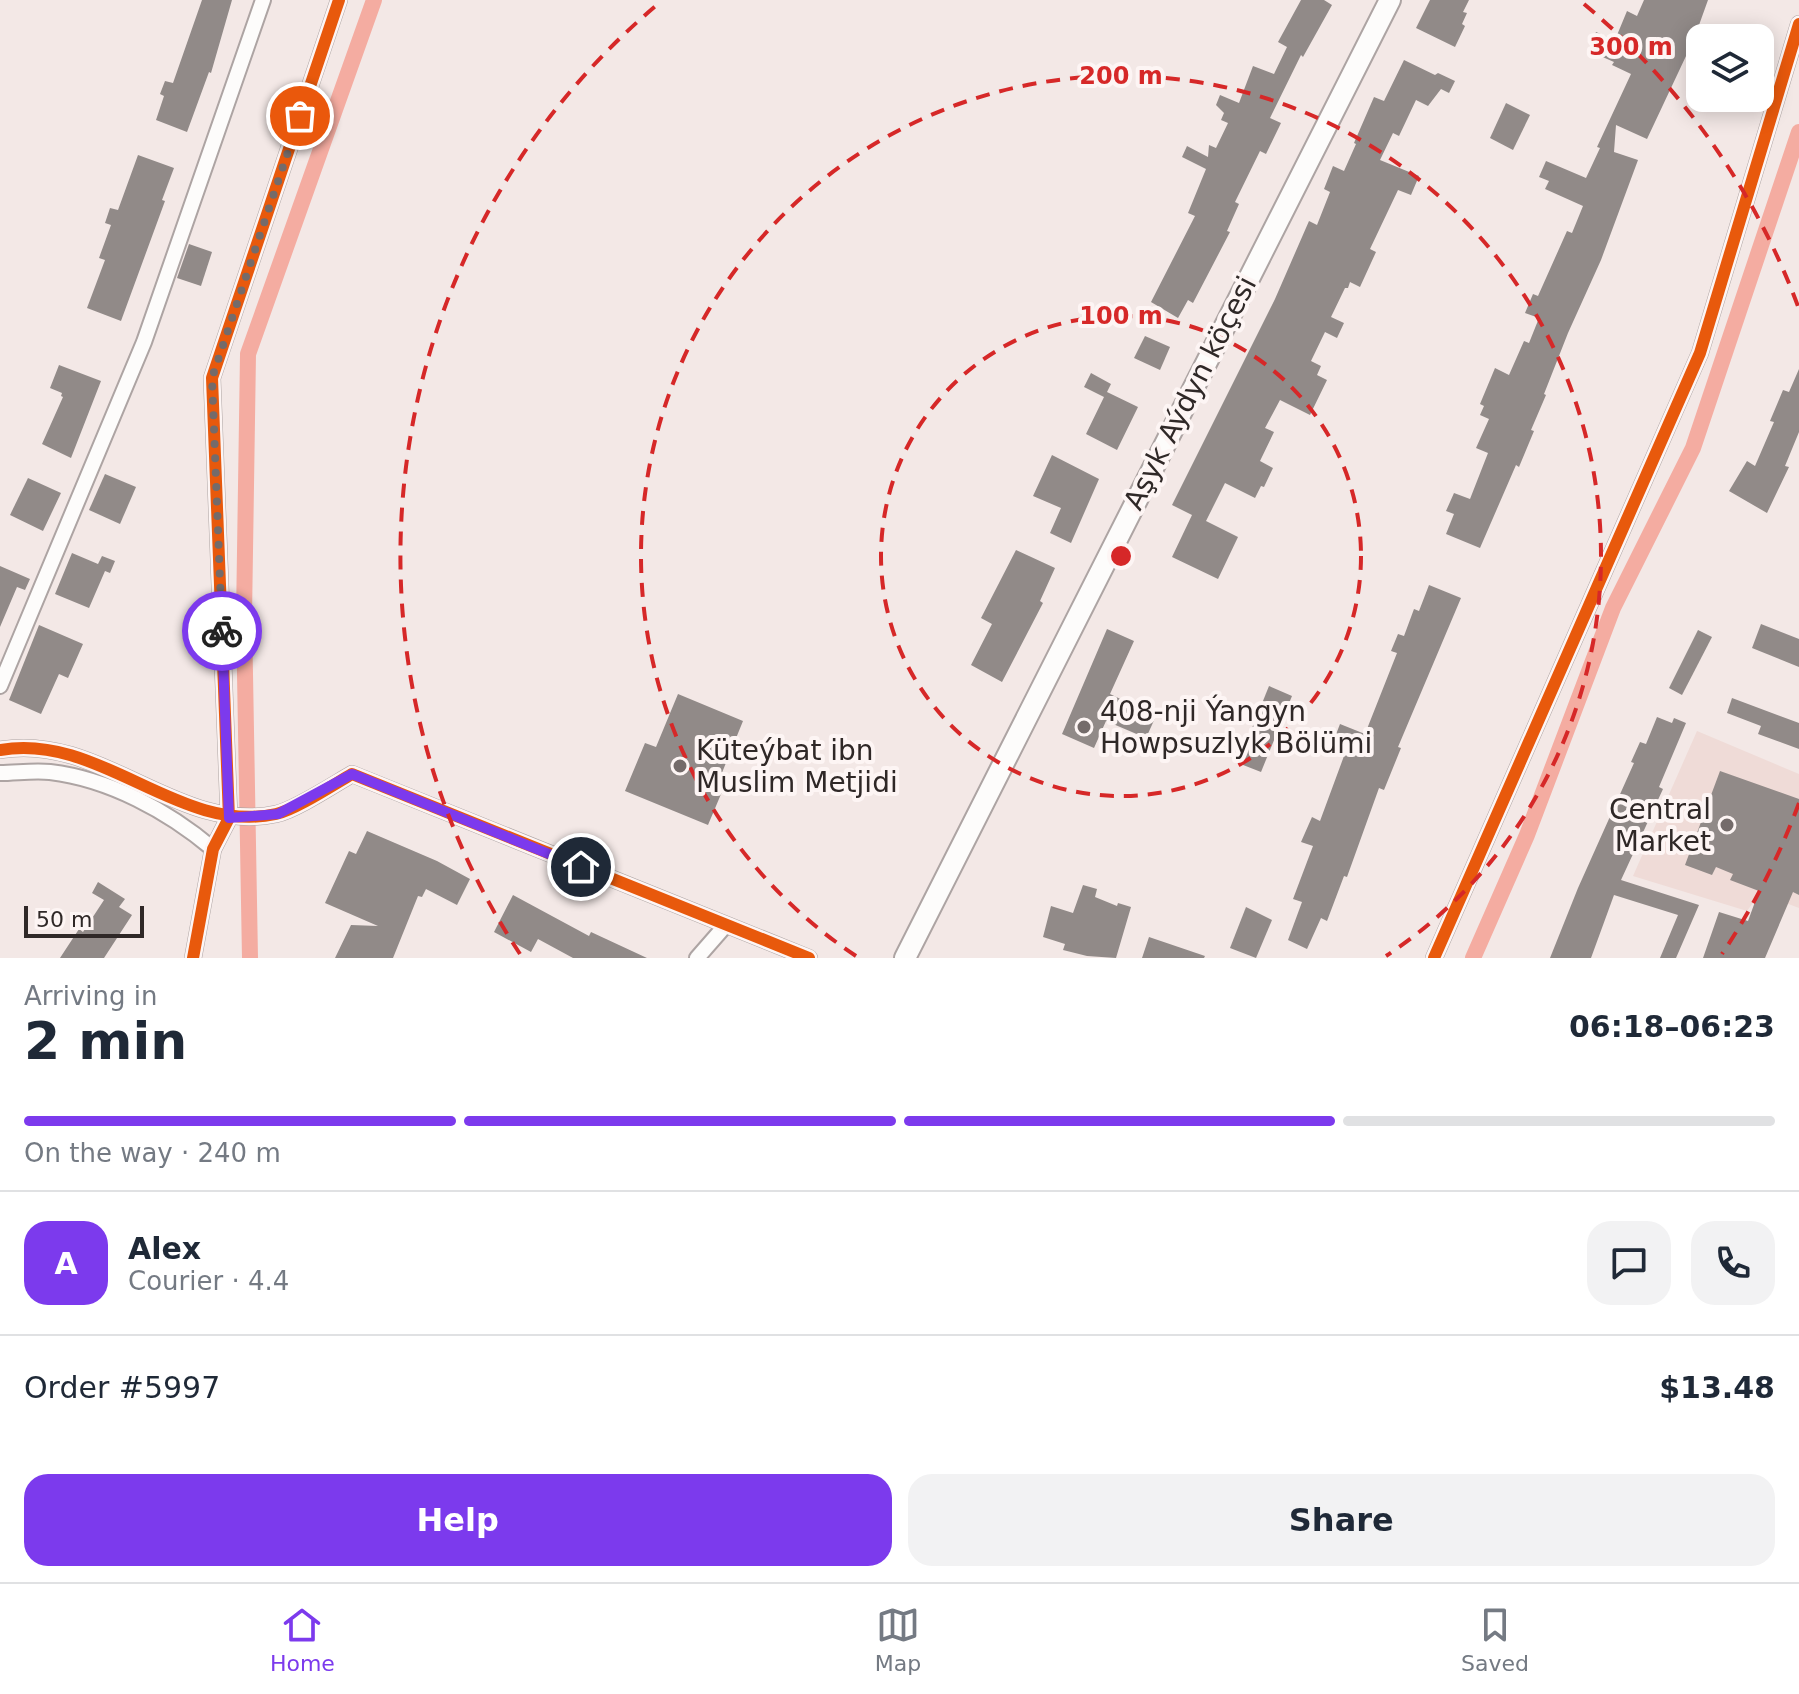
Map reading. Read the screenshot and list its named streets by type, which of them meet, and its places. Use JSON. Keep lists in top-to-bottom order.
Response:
{
  "streets": {
    "main road": ["Aşyk Aýdyn köçesi"]
  },
  "places": ["408-nji Ýangyn Howpsuzlyk Bölümi", "Küteýbat ibn Muslim Metjidi", "Central Market"],
  "scale_bar": "50 m",
  "page": {
    "scale": "50 m",
    "heading": ["2 min", "Arriving in", "06:18–06:23"],
    "panel": [
      "Alex",
      "Courier · 4.4",
      "Order #5997",
      "$13.48"
    ],
    "bar": "On the way · 240 m",
    "round": "A",
    "buttons": ["Help", "Share"],
    "tabs": ["Home", "Map", "Saved"]
  },
  "rings": ["300 m", "200 m", "100 m"]
}
